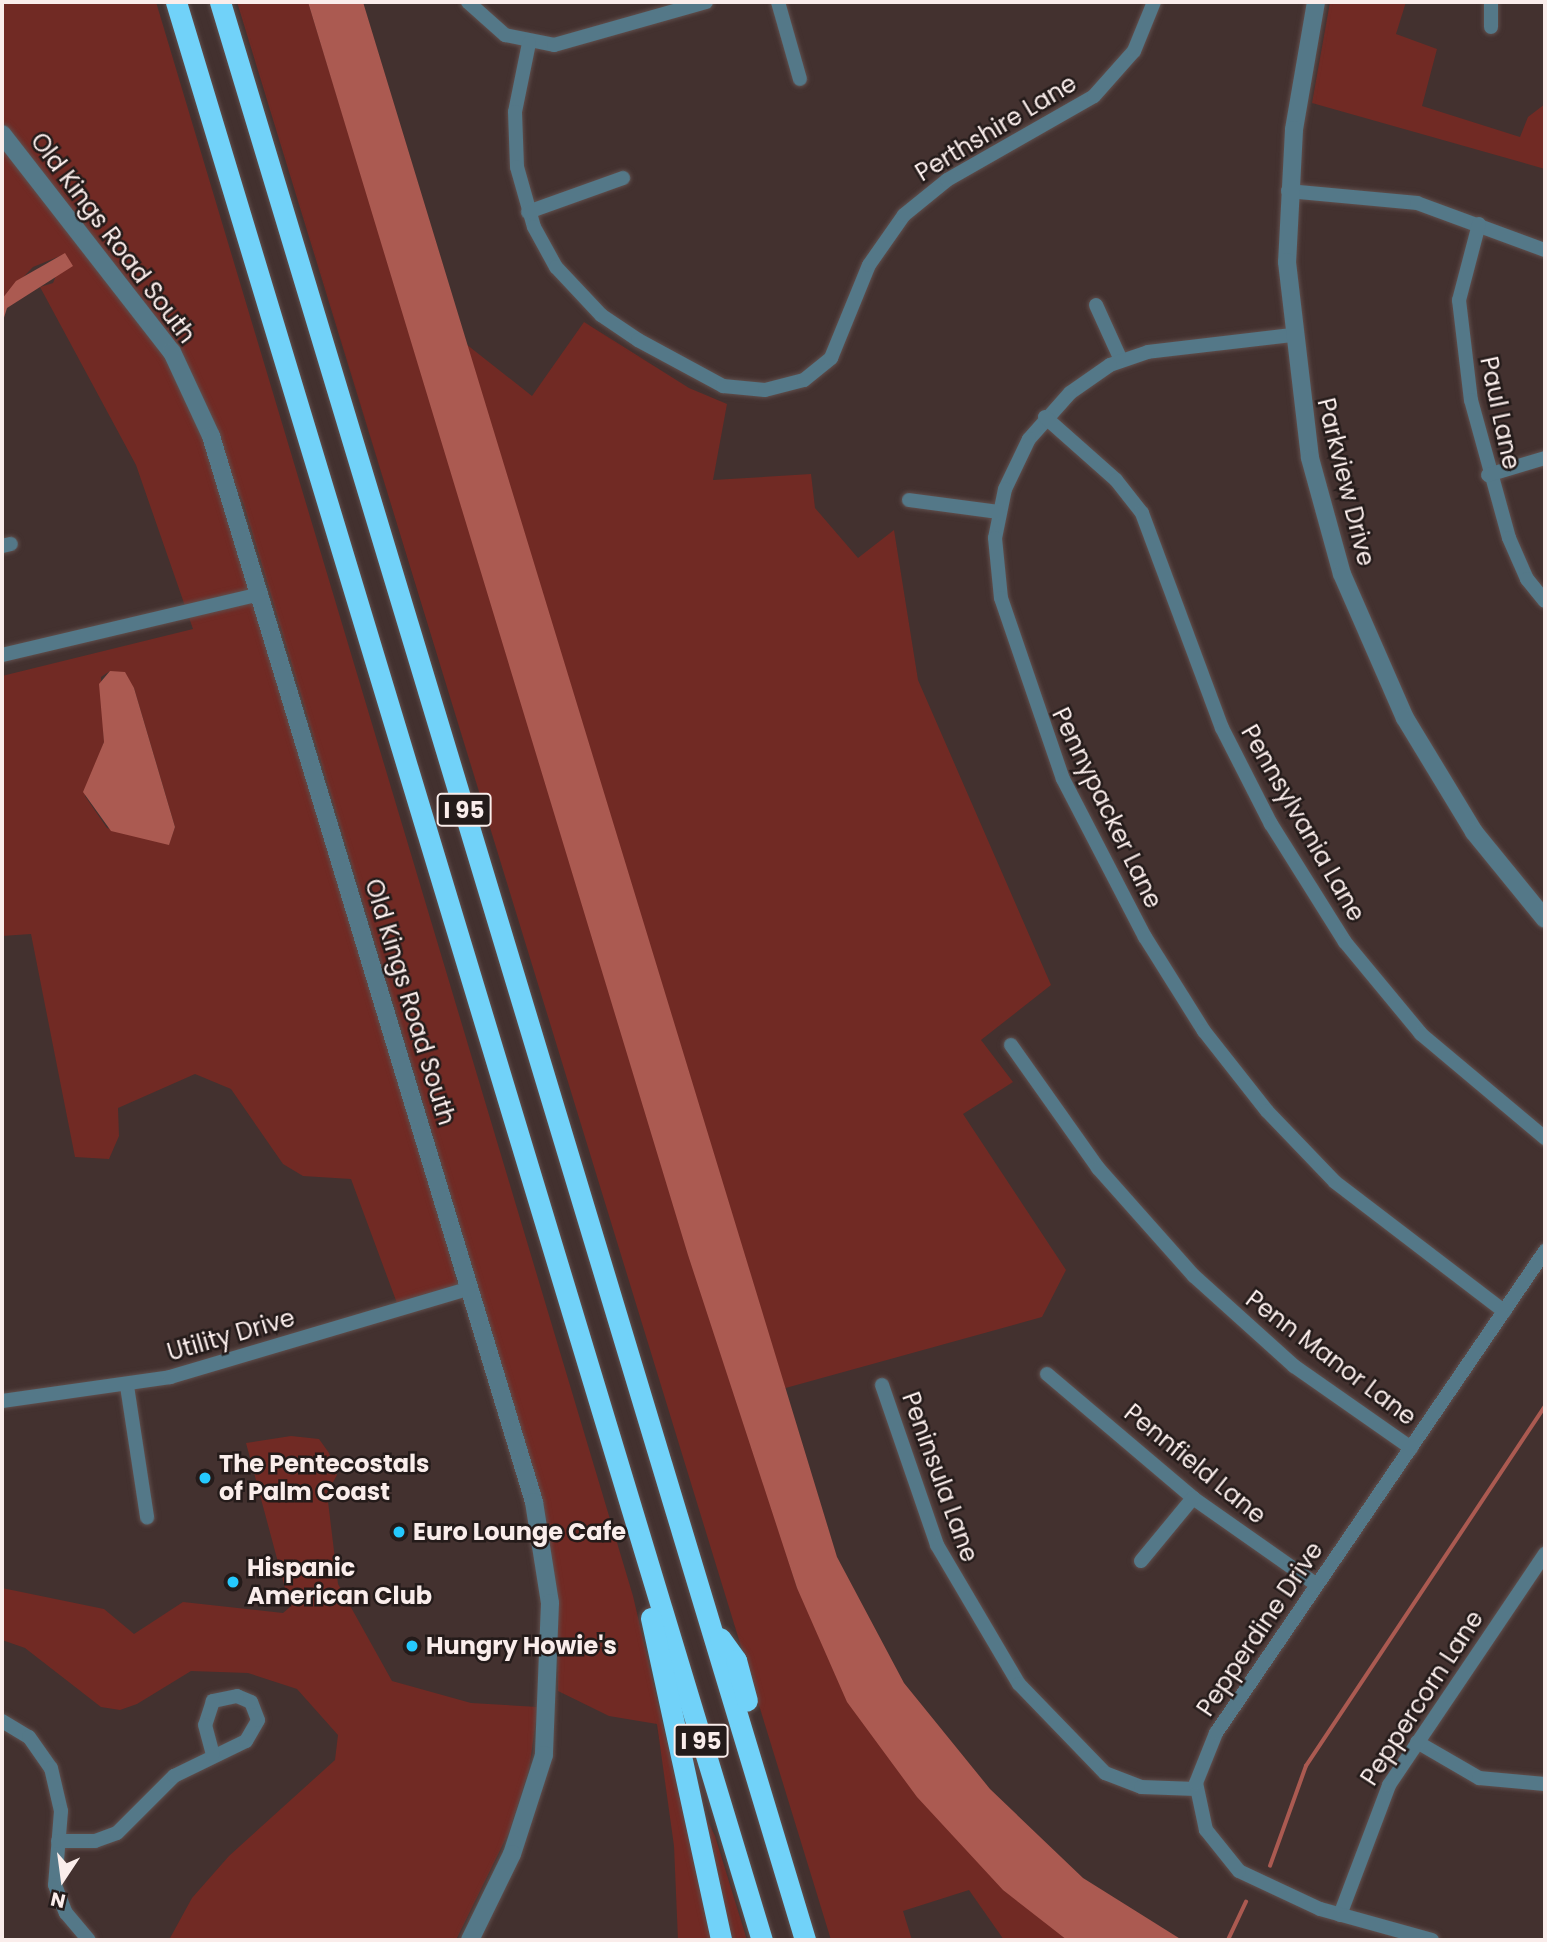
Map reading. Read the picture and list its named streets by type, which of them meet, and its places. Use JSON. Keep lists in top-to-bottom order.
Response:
{
  "streets": {
    "highway": ["I 95"],
    "street": [
      "Perthshire Lane",
      "Old Kings Road South",
      "Paul Lane",
      "Parkview Drive",
      "Pennypacker Lane",
      "Pennsylvania Lane",
      "Utility Drive",
      "Penn Manor Lane",
      "Pennfield Lane",
      "Peninsula Lane",
      "Pepperdine Drive",
      "Peppercorn Lane"
    ]
  },
  "crossings": [
    ["Old Kings Road South", "Utility Drive"],
    ["Parkview Drive", "Pennypacker Lane"],
    ["Pennypacker Lane", "Pennsylvania Lane"],
    ["Pennypacker Lane", "Pepperdine Drive"],
    ["Penn Manor Lane", "Pepperdine Drive"],
    ["Pennfield Lane", "Pepperdine Drive"],
    ["Peninsula Lane", "Pepperdine Drive"]
  ],
  "places": [
    "The Pentecostals of Palm Coast",
    "Euro Lounge Cafe",
    "Hispanic American Club",
    "Hungry Howie's"
  ],
  "north": "bottom"
}
